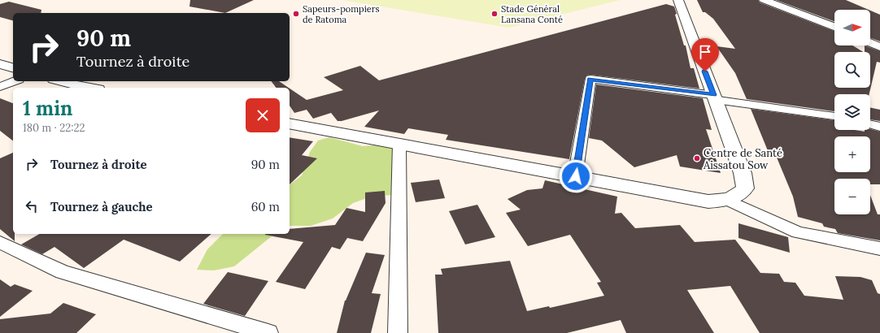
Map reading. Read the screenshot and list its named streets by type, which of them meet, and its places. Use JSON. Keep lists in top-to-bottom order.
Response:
{
  "places": ["Sapeurs-pompiers de Ratoma", "Stade Général Lansana Conté", "Centre de Santé Aissatou Sow"],
  "north": "right",
  "page": {
    "map_buttons": ["+", "−"],
    "turn": ["90 m", "Tournez à droite"],
    "heading": ["1 min", "180 m · 22:22"],
    "list": [
      {
        "name": "Tournez à droite",
        "value": "90 m"
      },
      {
        "name": "Tournez à gauche",
        "value": "60 m"
      }
    ]
  }
}
